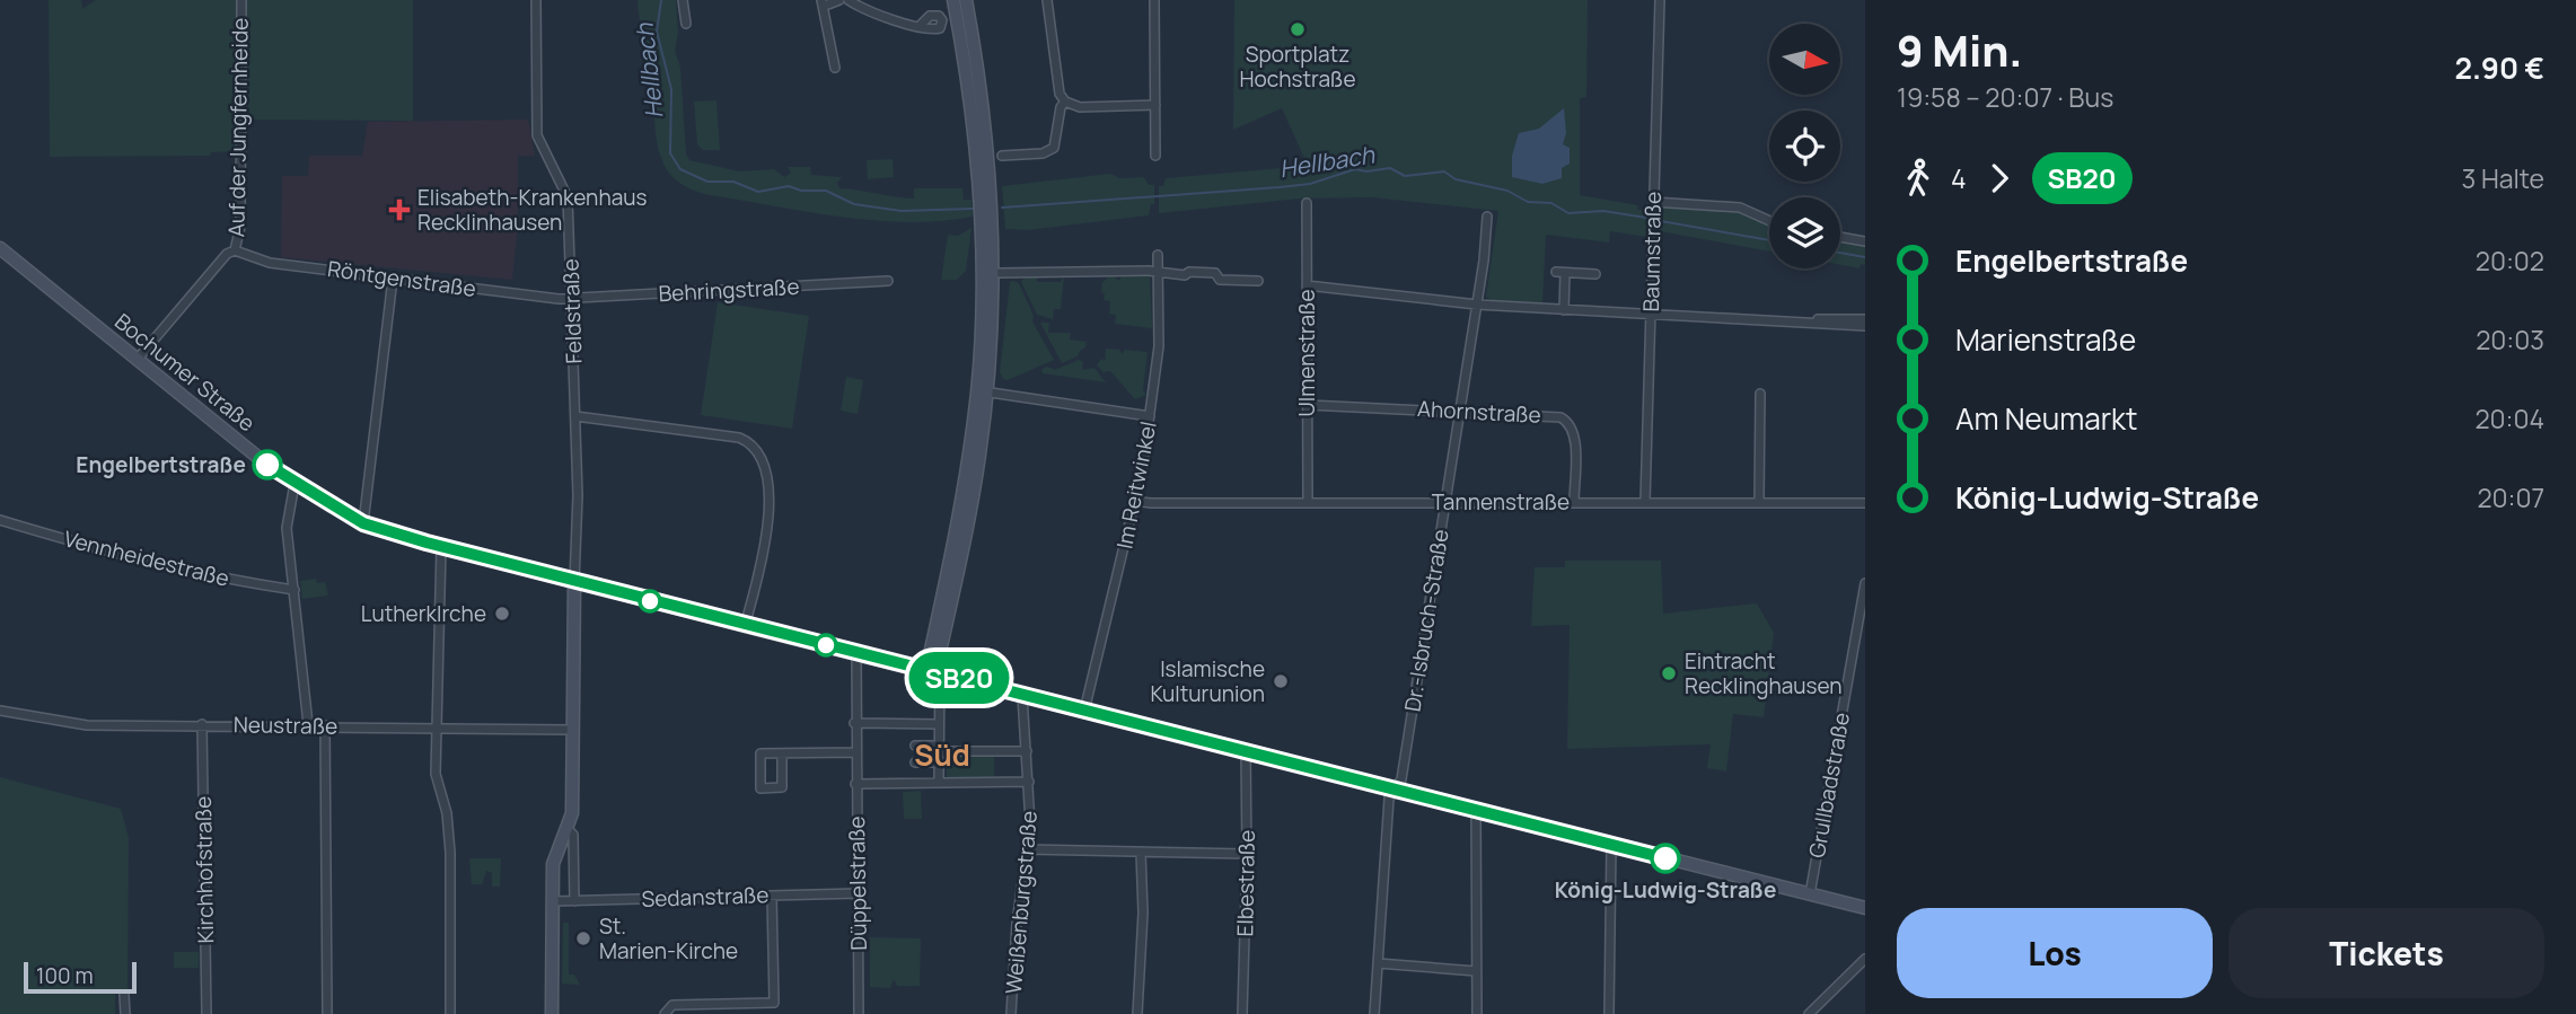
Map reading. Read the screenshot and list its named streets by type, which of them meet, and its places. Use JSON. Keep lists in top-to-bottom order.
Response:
{
  "streets": {
    "main road": ["Bochumer Straße"],
    "street": [
      "Auf der Jungfernheide",
      "Baumstraße",
      "Röntgenstraße",
      "Behringstraße",
      "Feldstraße",
      "Ulmenstraße",
      "Ahornstraße",
      "Im Reitwinkel",
      "Tannenstraße",
      "Vennheidestraße",
      "Dr.-Isbruch-Straße",
      "Neustraße",
      "Grullbadstraße",
      "Kirchhofstraße",
      "Düppelstraße",
      "Elbestraße",
      "Sedanstraße",
      "Weißenburgstraße"
    ]
  },
  "crossings": [
    ["Auf der Jungfernheide", "Röntgenstraße"],
    ["Auf der Jungfernheide", "Bochumer Straße"],
    ["Baumstraße", "Tannenstraße"],
    ["Röntgenstraße", "Behringstraße"],
    ["Röntgenstraße", "Feldstraße"],
    ["Behringstraße", "Feldstraße"],
    ["Feldstraße", "Bochumer Straße"],
    ["Ulmenstraße", "Ahornstraße"],
    ["Ulmenstraße", "Tannenstraße"],
    ["Bochumer Straße", "Im Reitwinkel"],
    ["Bochumer Straße", "Dr.-Isbruch-Straße"],
    ["Bochumer Straße", "Grullbadstraße"],
    ["Bochumer Straße", "Düppelstraße"],
    ["Bochumer Straße", "Elbestraße"],
    ["Bochumer Straße", "Weißenburgstraße"],
    ["Ahornstraße", "Tannenstraße"],
    ["Ahornstraße", "Dr.-Isbruch-Straße"],
    ["Im Reitwinkel", "Tannenstraße"],
    ["Tannenstraße", "Dr.-Isbruch-Straße"],
    ["Neustraße", "Kirchhofstraße"],
    ["Düppelstraße", "Sedanstraße"]
  ],
  "districts": ["Süd"],
  "water": ["Hellbach"],
  "places": {
    "other": [
      "Sportplatz Hochstraße",
      "Engelbertstraße",
      "LutherkIrche",
      "Eintracht Recklinghausen",
      "Islamische Kulturunion",
      "König-Ludwig-Straße",
      "St. Marien-Kirche"
    ],
    "health": ["Elisabeth-Krankenhaus Recklinhausen"]
  },
  "lines": ["bus line SB20"],
  "scale_bar": "100 m",
  "north": "right",
  "page": {
    "on_map": "SB20",
    "heading": ["9 Min.", "19:58 – 20:07 · Bus", "2.90 €"],
    "legs": ["4", "SB20", "3 Halte"],
    "list": [
      {
        "name": "Engelbertstraße",
        "value": "20:02"
      },
      {
        "name": "Marienstraße",
        "value": "20:03"
      },
      {
        "name": "Am Neumarkt",
        "value": "20:04"
      },
      {
        "name": "König-Ludwig-Straße",
        "value": "20:07"
      }
    ],
    "buttons": ["Los", "Tickets"],
    "scale": "100 m"
  }
}
